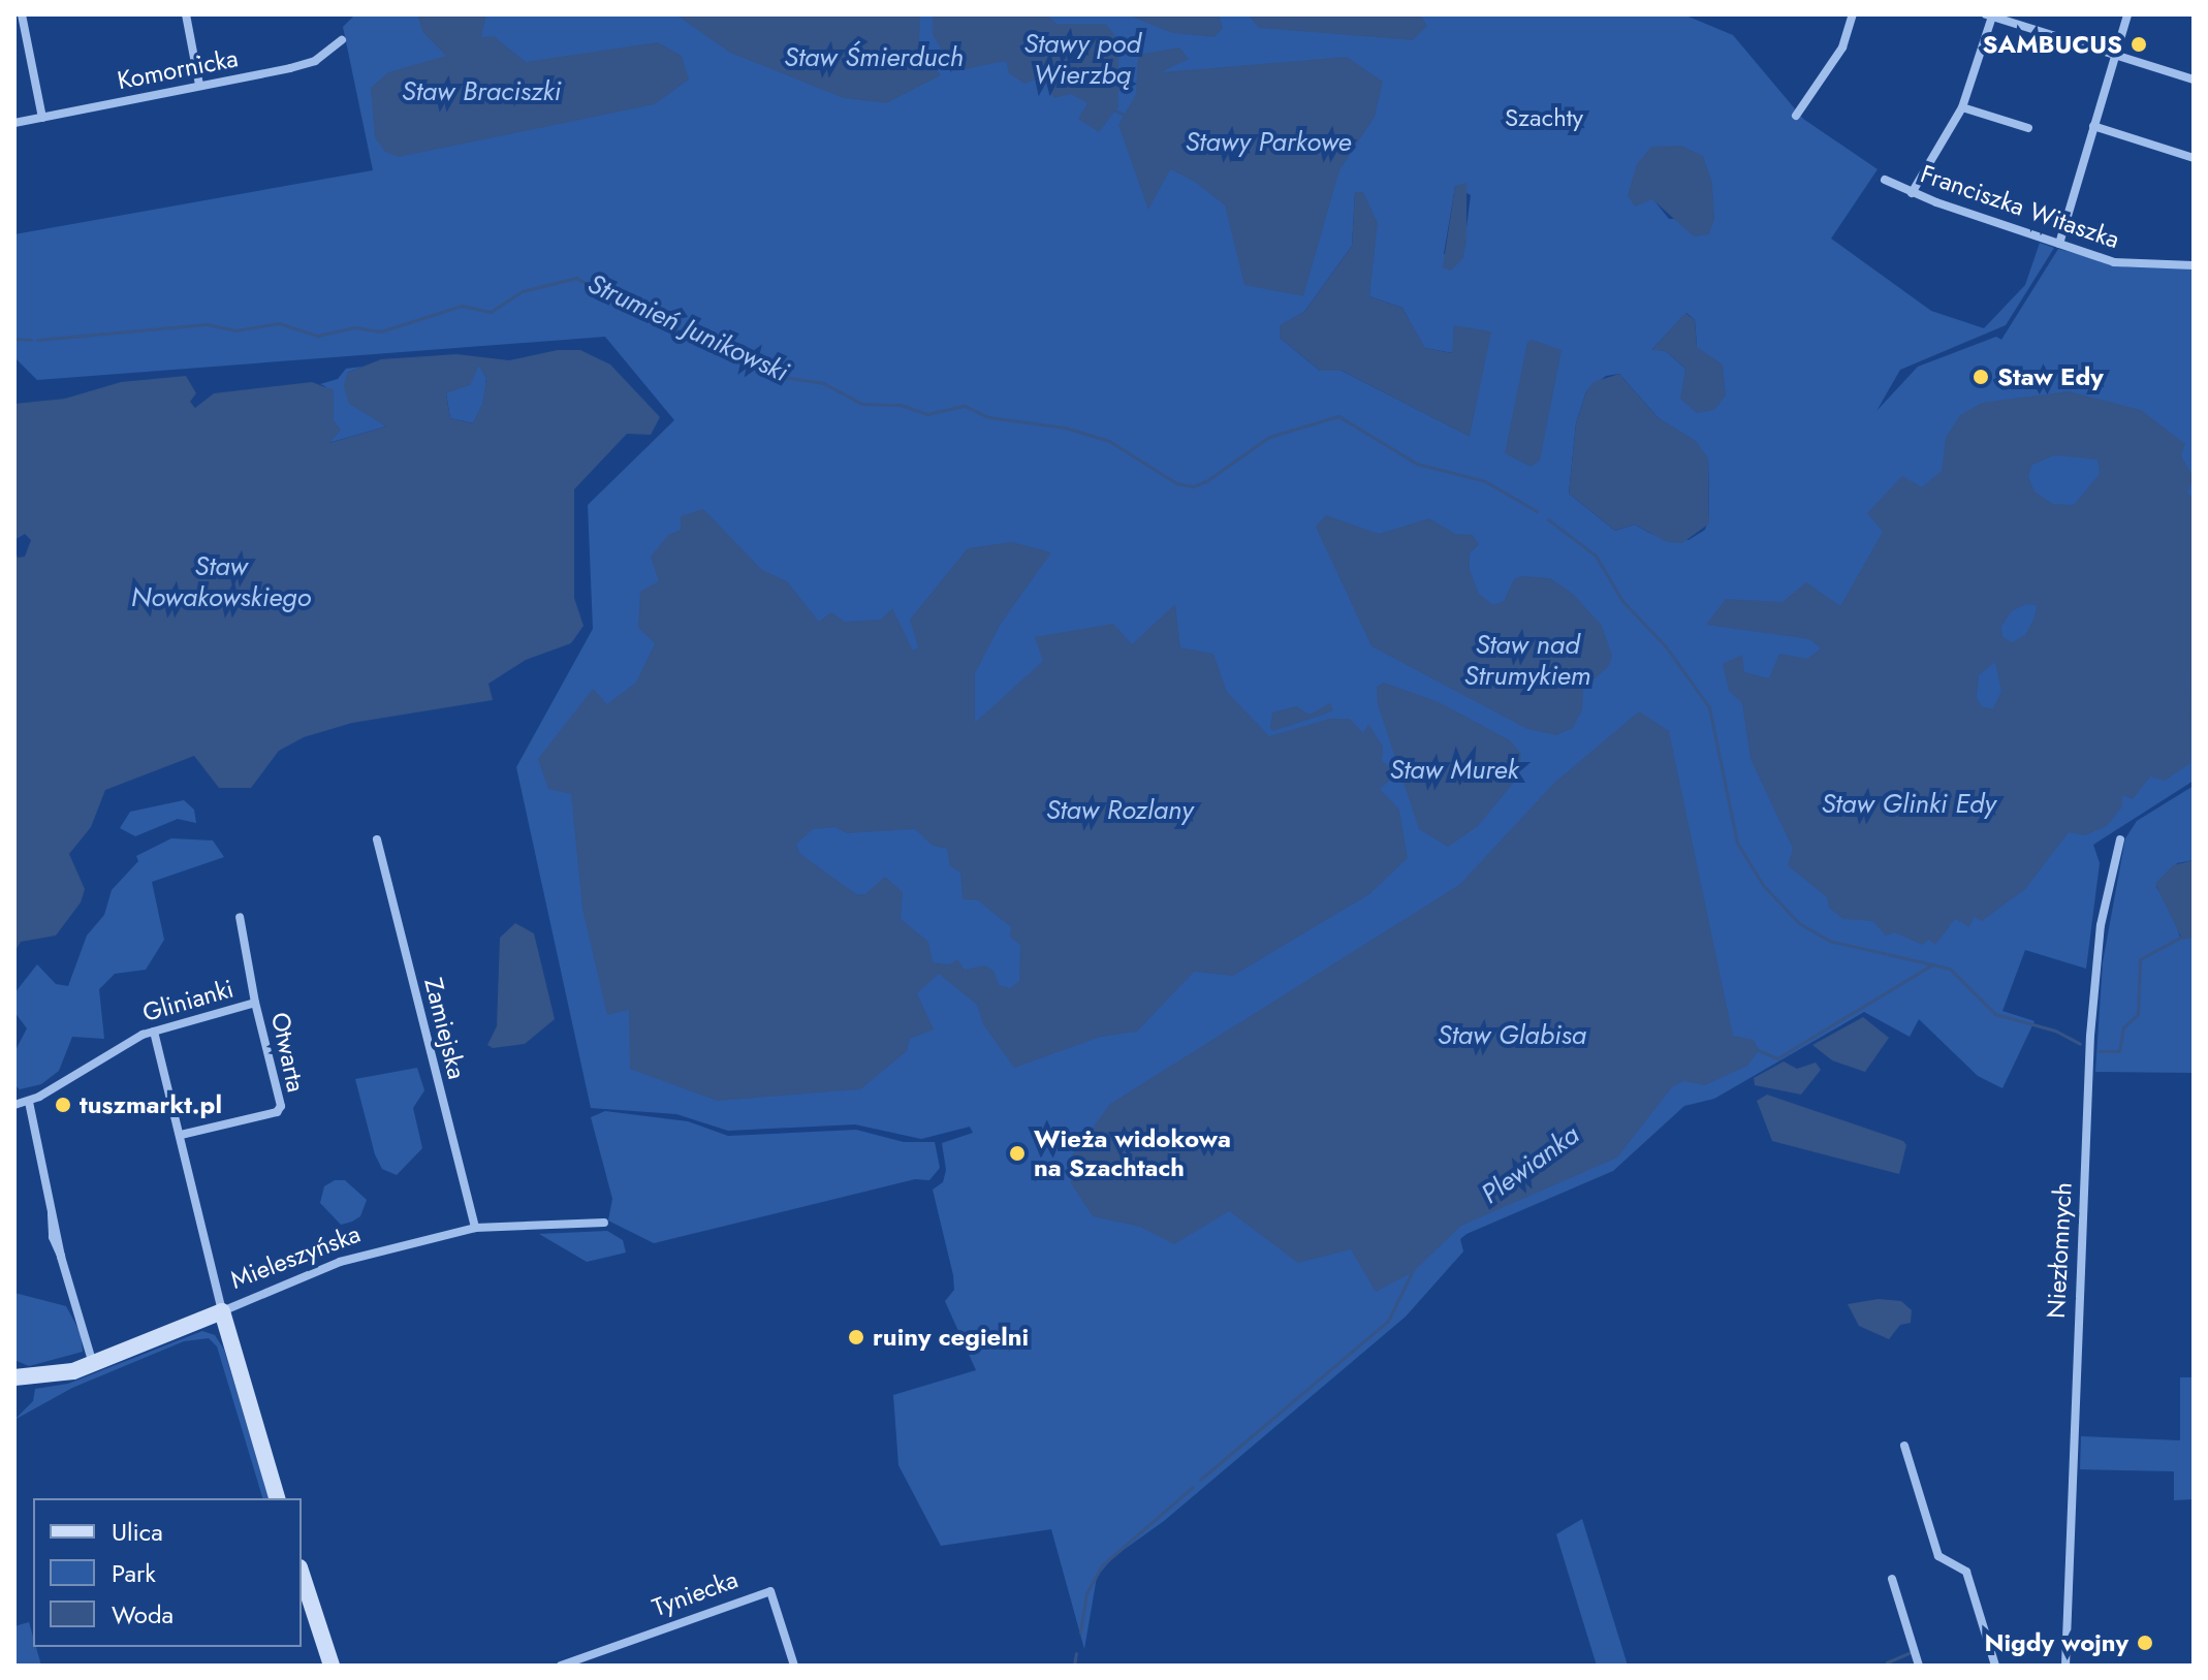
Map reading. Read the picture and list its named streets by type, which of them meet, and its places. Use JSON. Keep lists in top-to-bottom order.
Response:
{
  "streets": {
    "street": [
      "Komornicka",
      "Franciszka Witaszka",
      "Glinianki",
      "Zamiejska",
      "Otwarta",
      "Niezłomnych",
      "Mieleszyńska",
      "Tyniecka"
    ]
  },
  "crossings": [
    ["Glinianki", "Otwarta"],
    ["Zamiejska", "Mieleszyńska"]
  ],
  "water": [
    "Stawy pod Wierzbą",
    "Staw Śmierduch",
    "Staw Braciszki",
    "Stawy Parkowe",
    "Strumień Junikowski",
    "Staw Nowakowskiego",
    "Staw nad Strumykiem",
    "Staw Murek",
    "Staw Glinki Edy",
    "Staw Rozlany",
    "Staw Glabisa",
    "Plewianka"
  ],
  "parks": ["Szachty"],
  "places": [
    "SAMBUCUS",
    "Staw Edy",
    "tuszmarkt.pl",
    "Wieża widokowa na Szachtach",
    "ruiny cegielni",
    "Nigdy wojny"
  ],
  "legend": ["Ulica", "Park", "Woda"]
}
